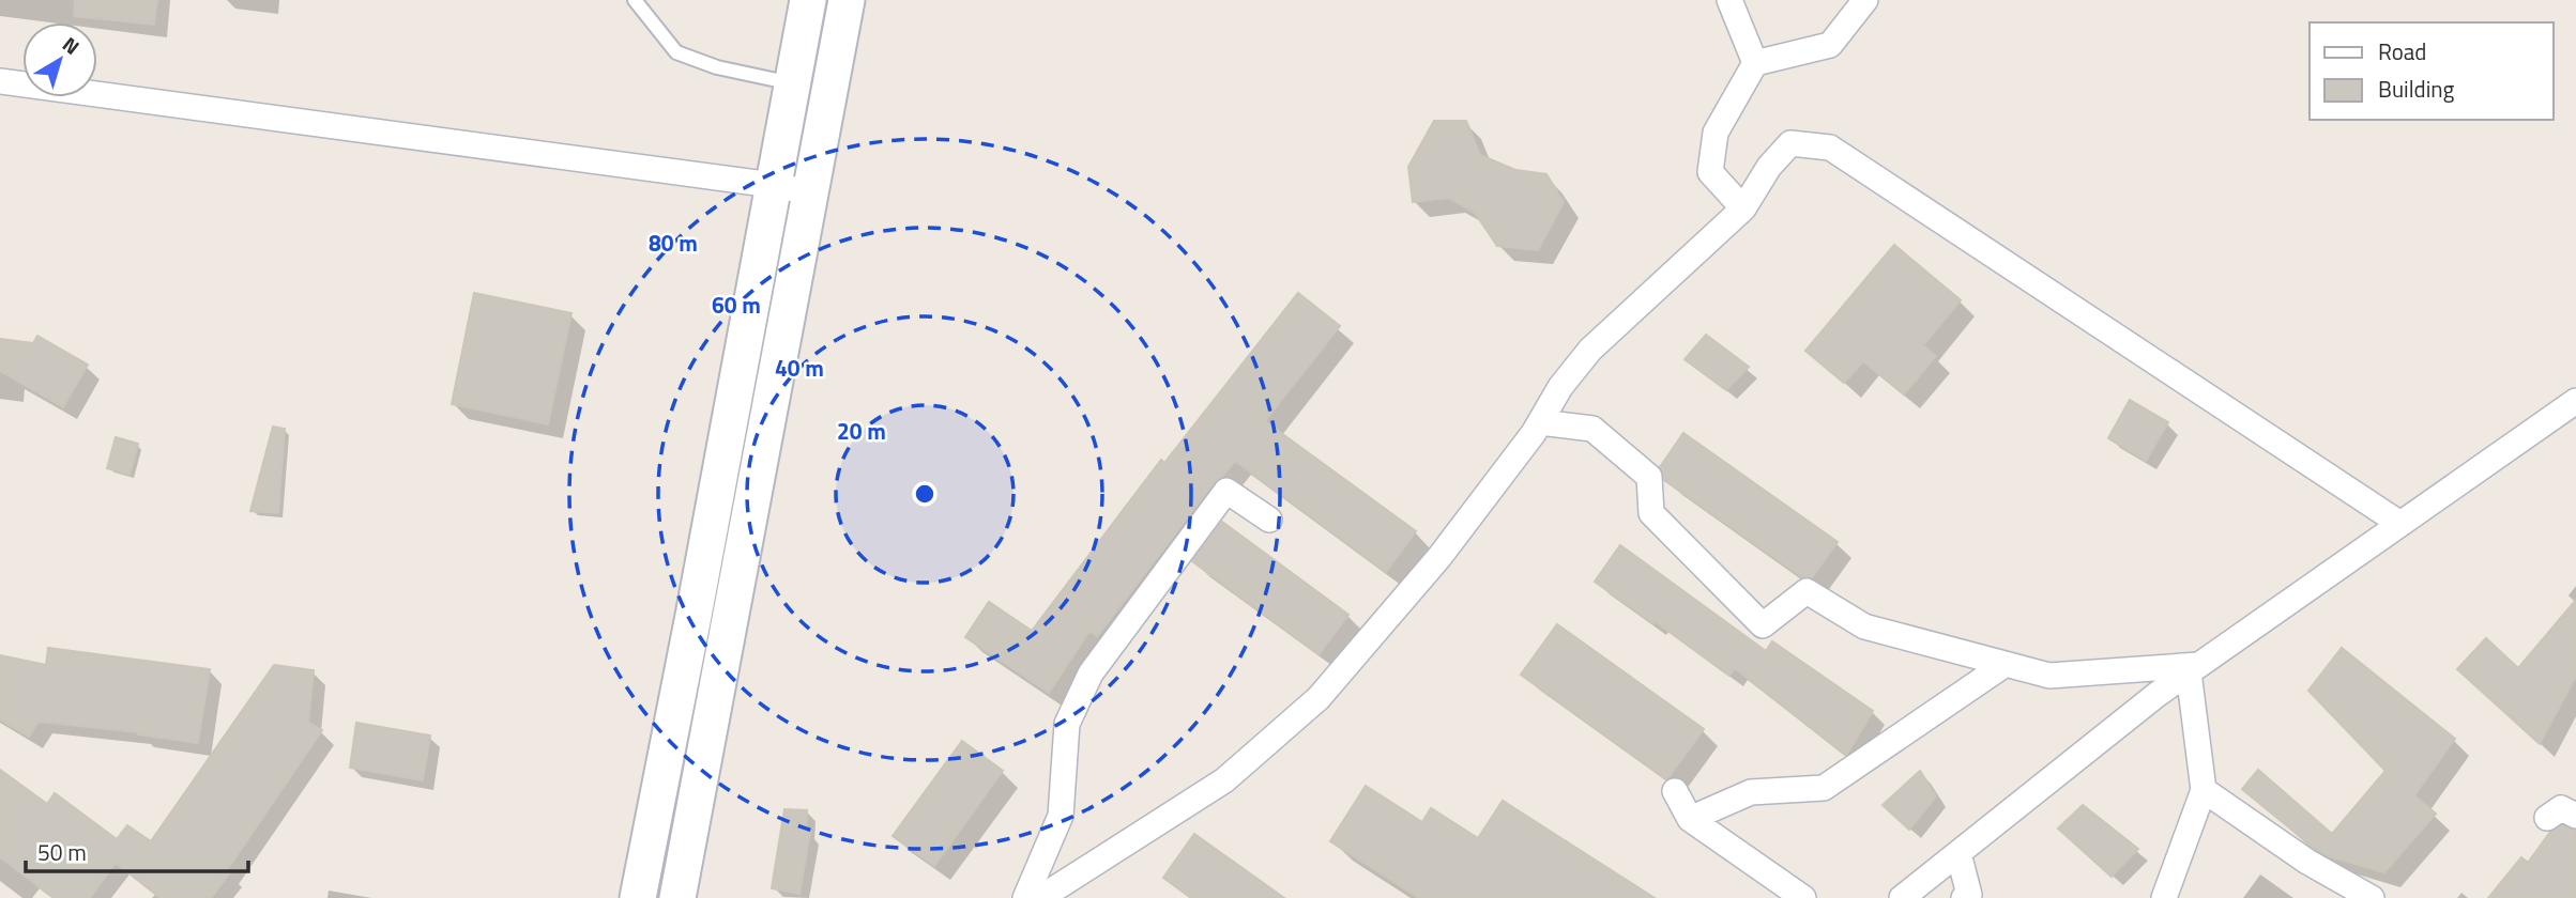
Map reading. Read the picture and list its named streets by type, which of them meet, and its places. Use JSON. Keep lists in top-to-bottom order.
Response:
{
  "legend": ["Road", "Building"],
  "scale_bar": "50 m",
  "north": "top right",
  "rings": [
    "80 m",
    "60 m",
    "40 m",
    "20 m"
  ]
}
